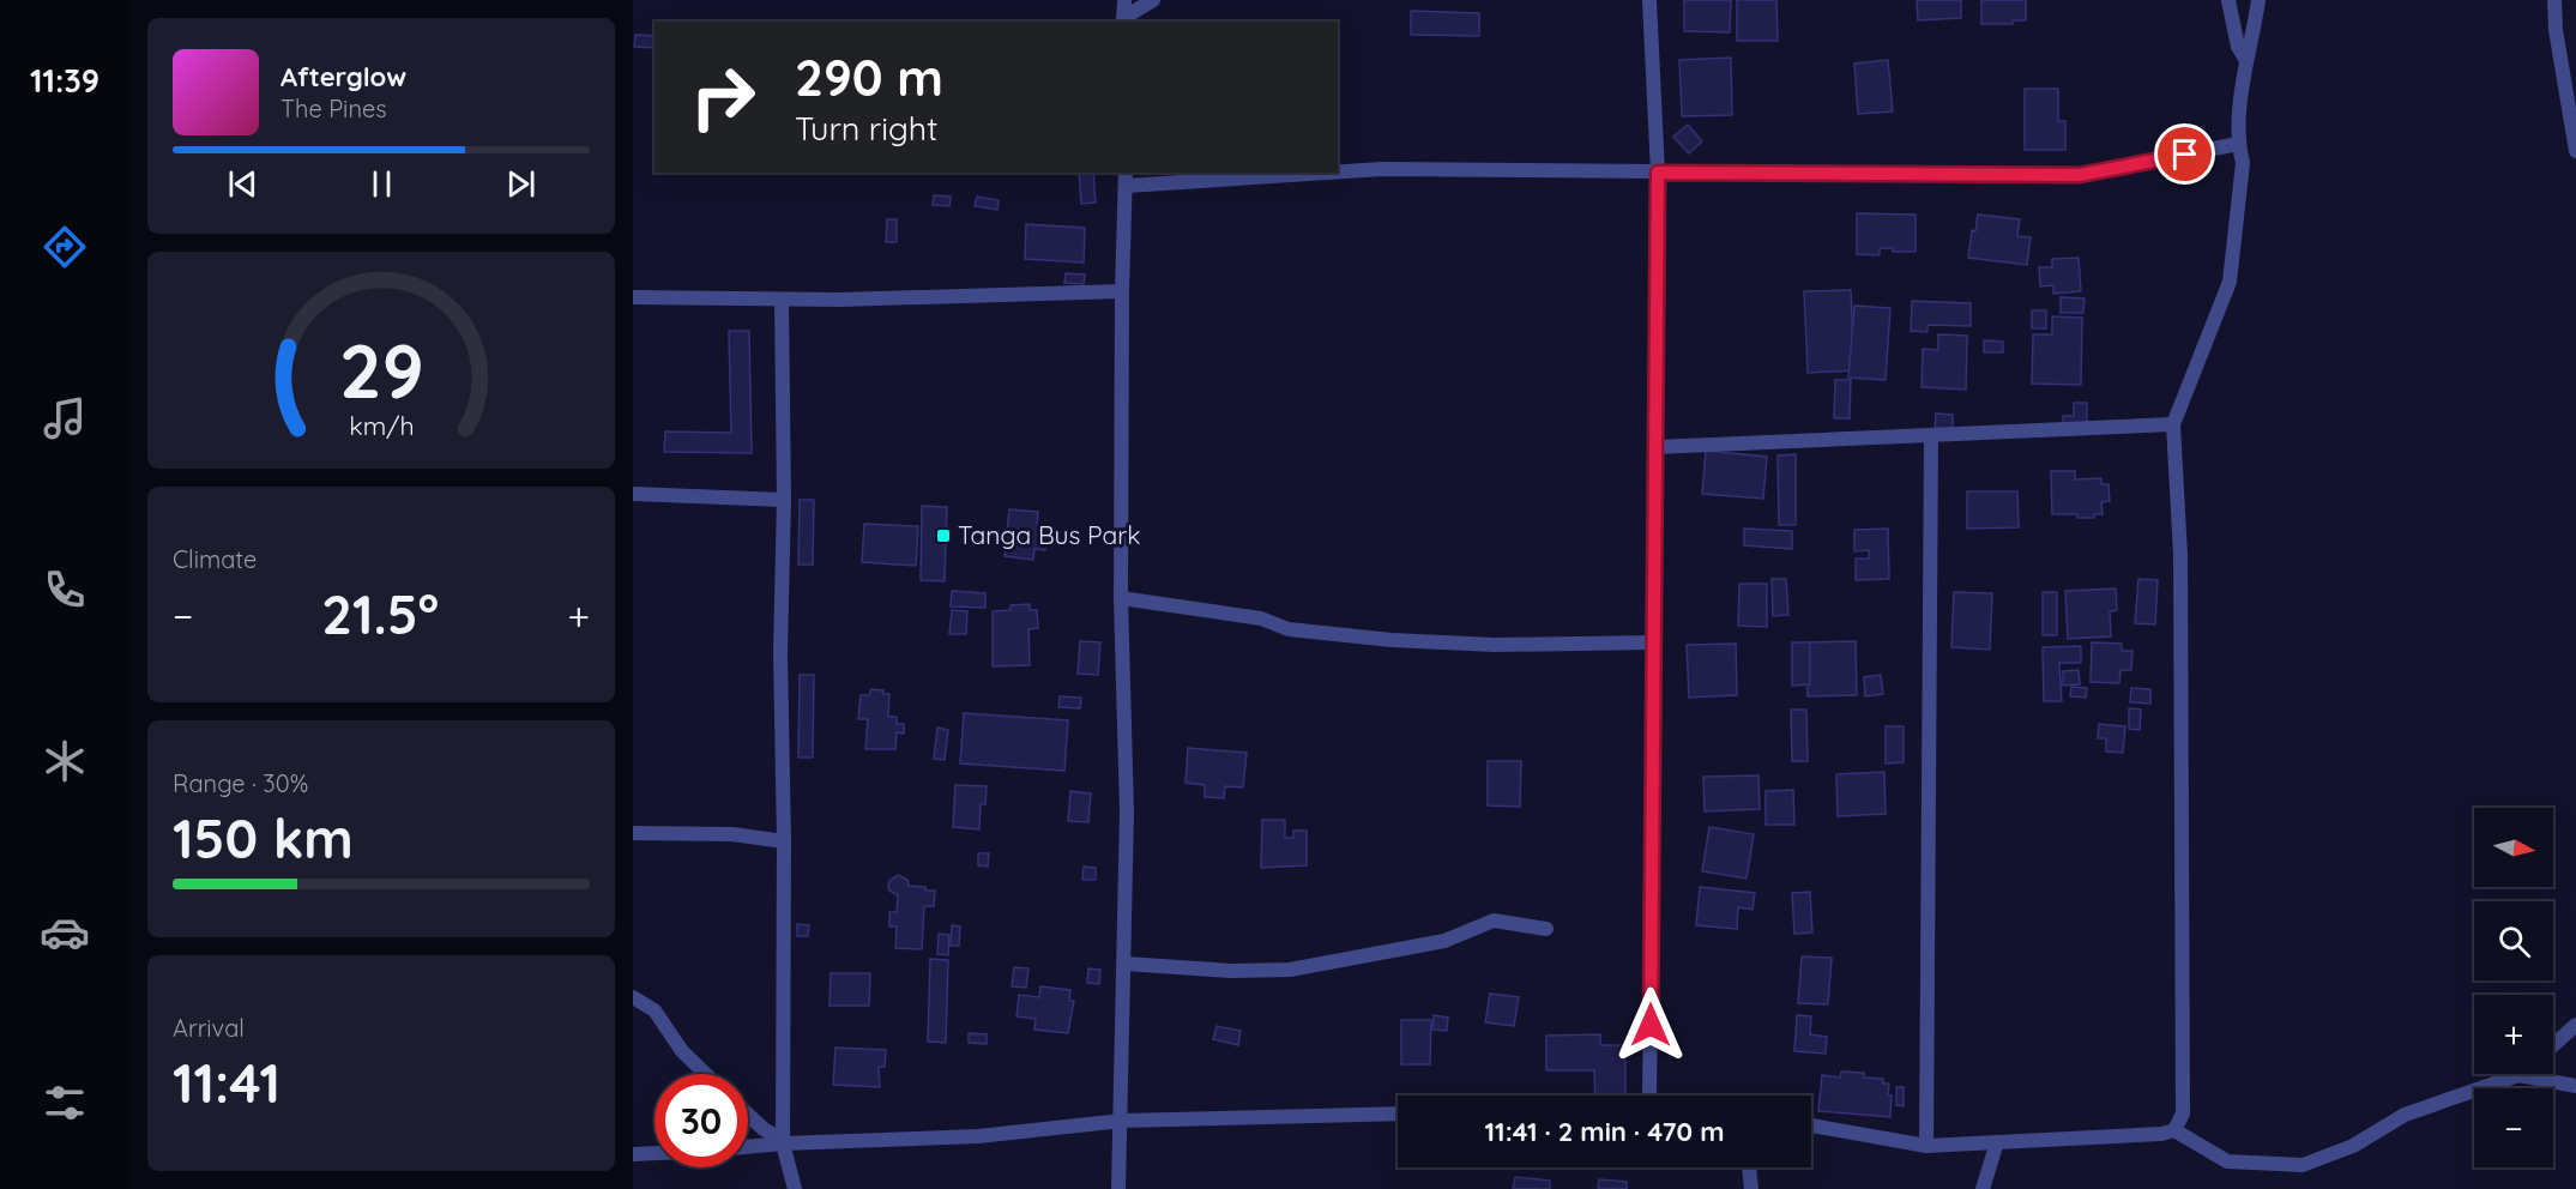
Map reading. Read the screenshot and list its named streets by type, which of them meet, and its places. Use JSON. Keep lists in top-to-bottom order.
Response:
{
  "places": {
    "transit": ["Tanga Bus Park"]
  },
  "north": "right",
  "page": {
    "tabs": "11:39",
    "turn": ["290 m", "Turn right"],
    "song": ["Afterglow", "The Pines"],
    "tile": [
      "Climate",
      ["Range · 30%", "150 km"],
      ["Arrival", "11:41"]
    ],
    "heat": ["−", "21.5°", "+"],
    "map_buttons": ["+", "−"],
    "limit": "30",
    "trip": "11:41 · 2 min · 470 m",
    "gauge": ["29", "km/h"]
  }
}
